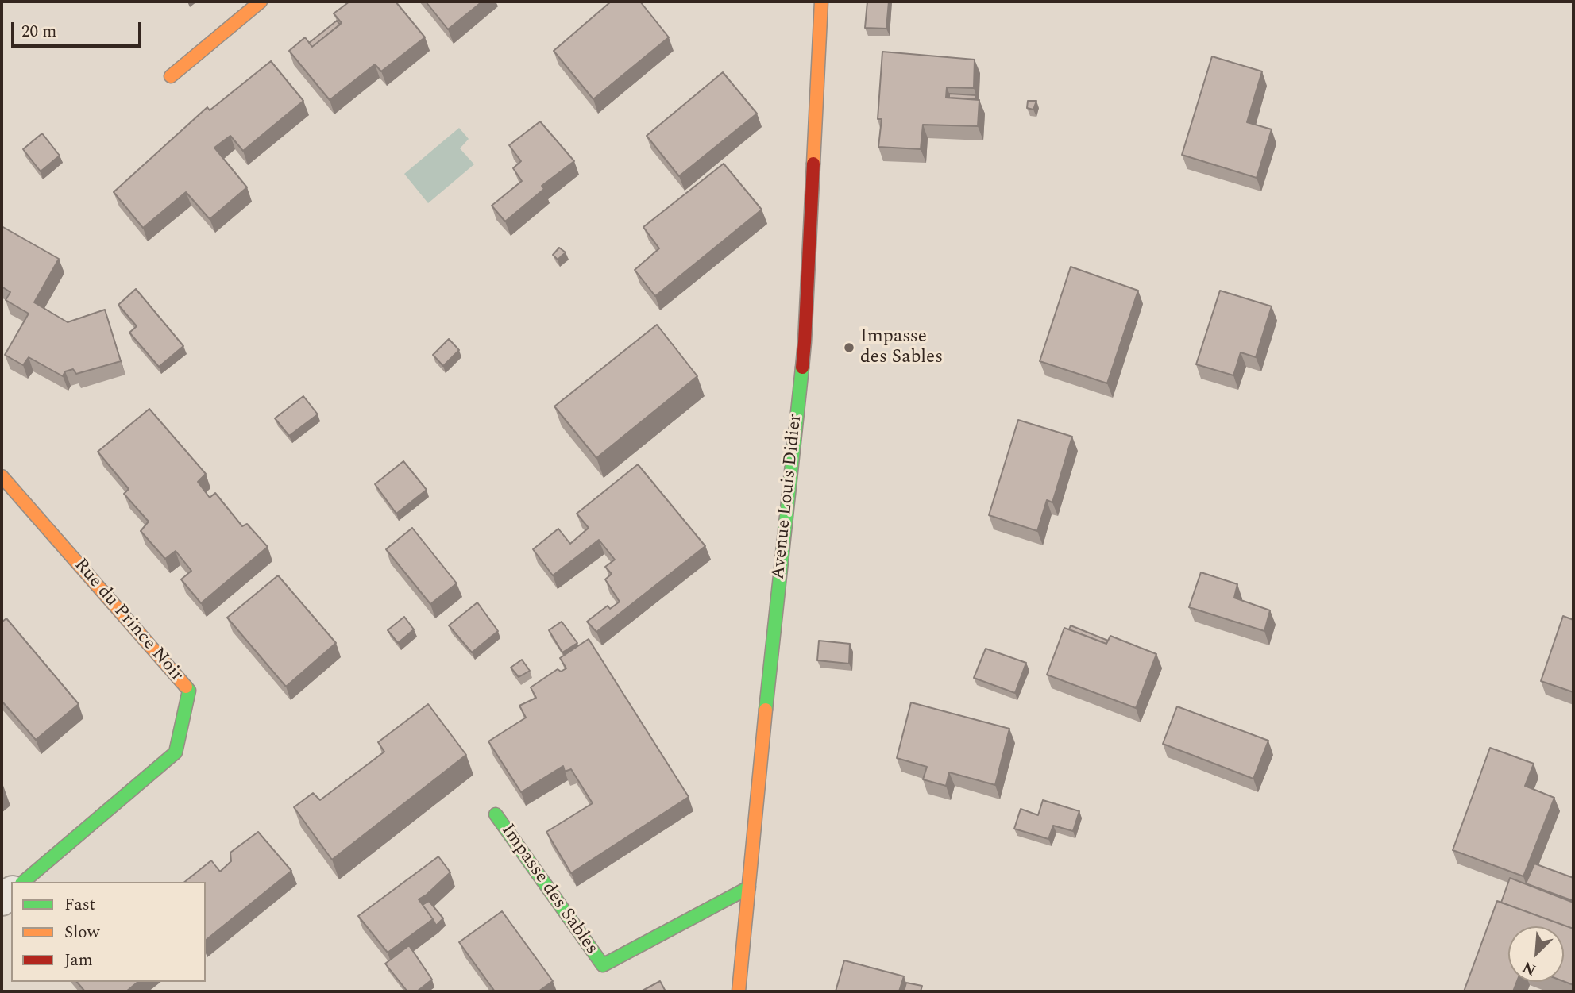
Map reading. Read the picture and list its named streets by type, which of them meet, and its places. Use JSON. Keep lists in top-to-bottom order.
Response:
{
  "streets": {
    "street": ["Avenue Louis Didier", "Rue du Prince Noir", "Impasse des Sables"]
  },
  "crossings": [
    ["Avenue Louis Didier", "Impasse des Sables"]
  ],
  "places": ["Impasse des Sables"],
  "legend": ["Fast", "Slow", "Jam"],
  "scale_bar": "20 m",
  "north": "bottom left"
}
